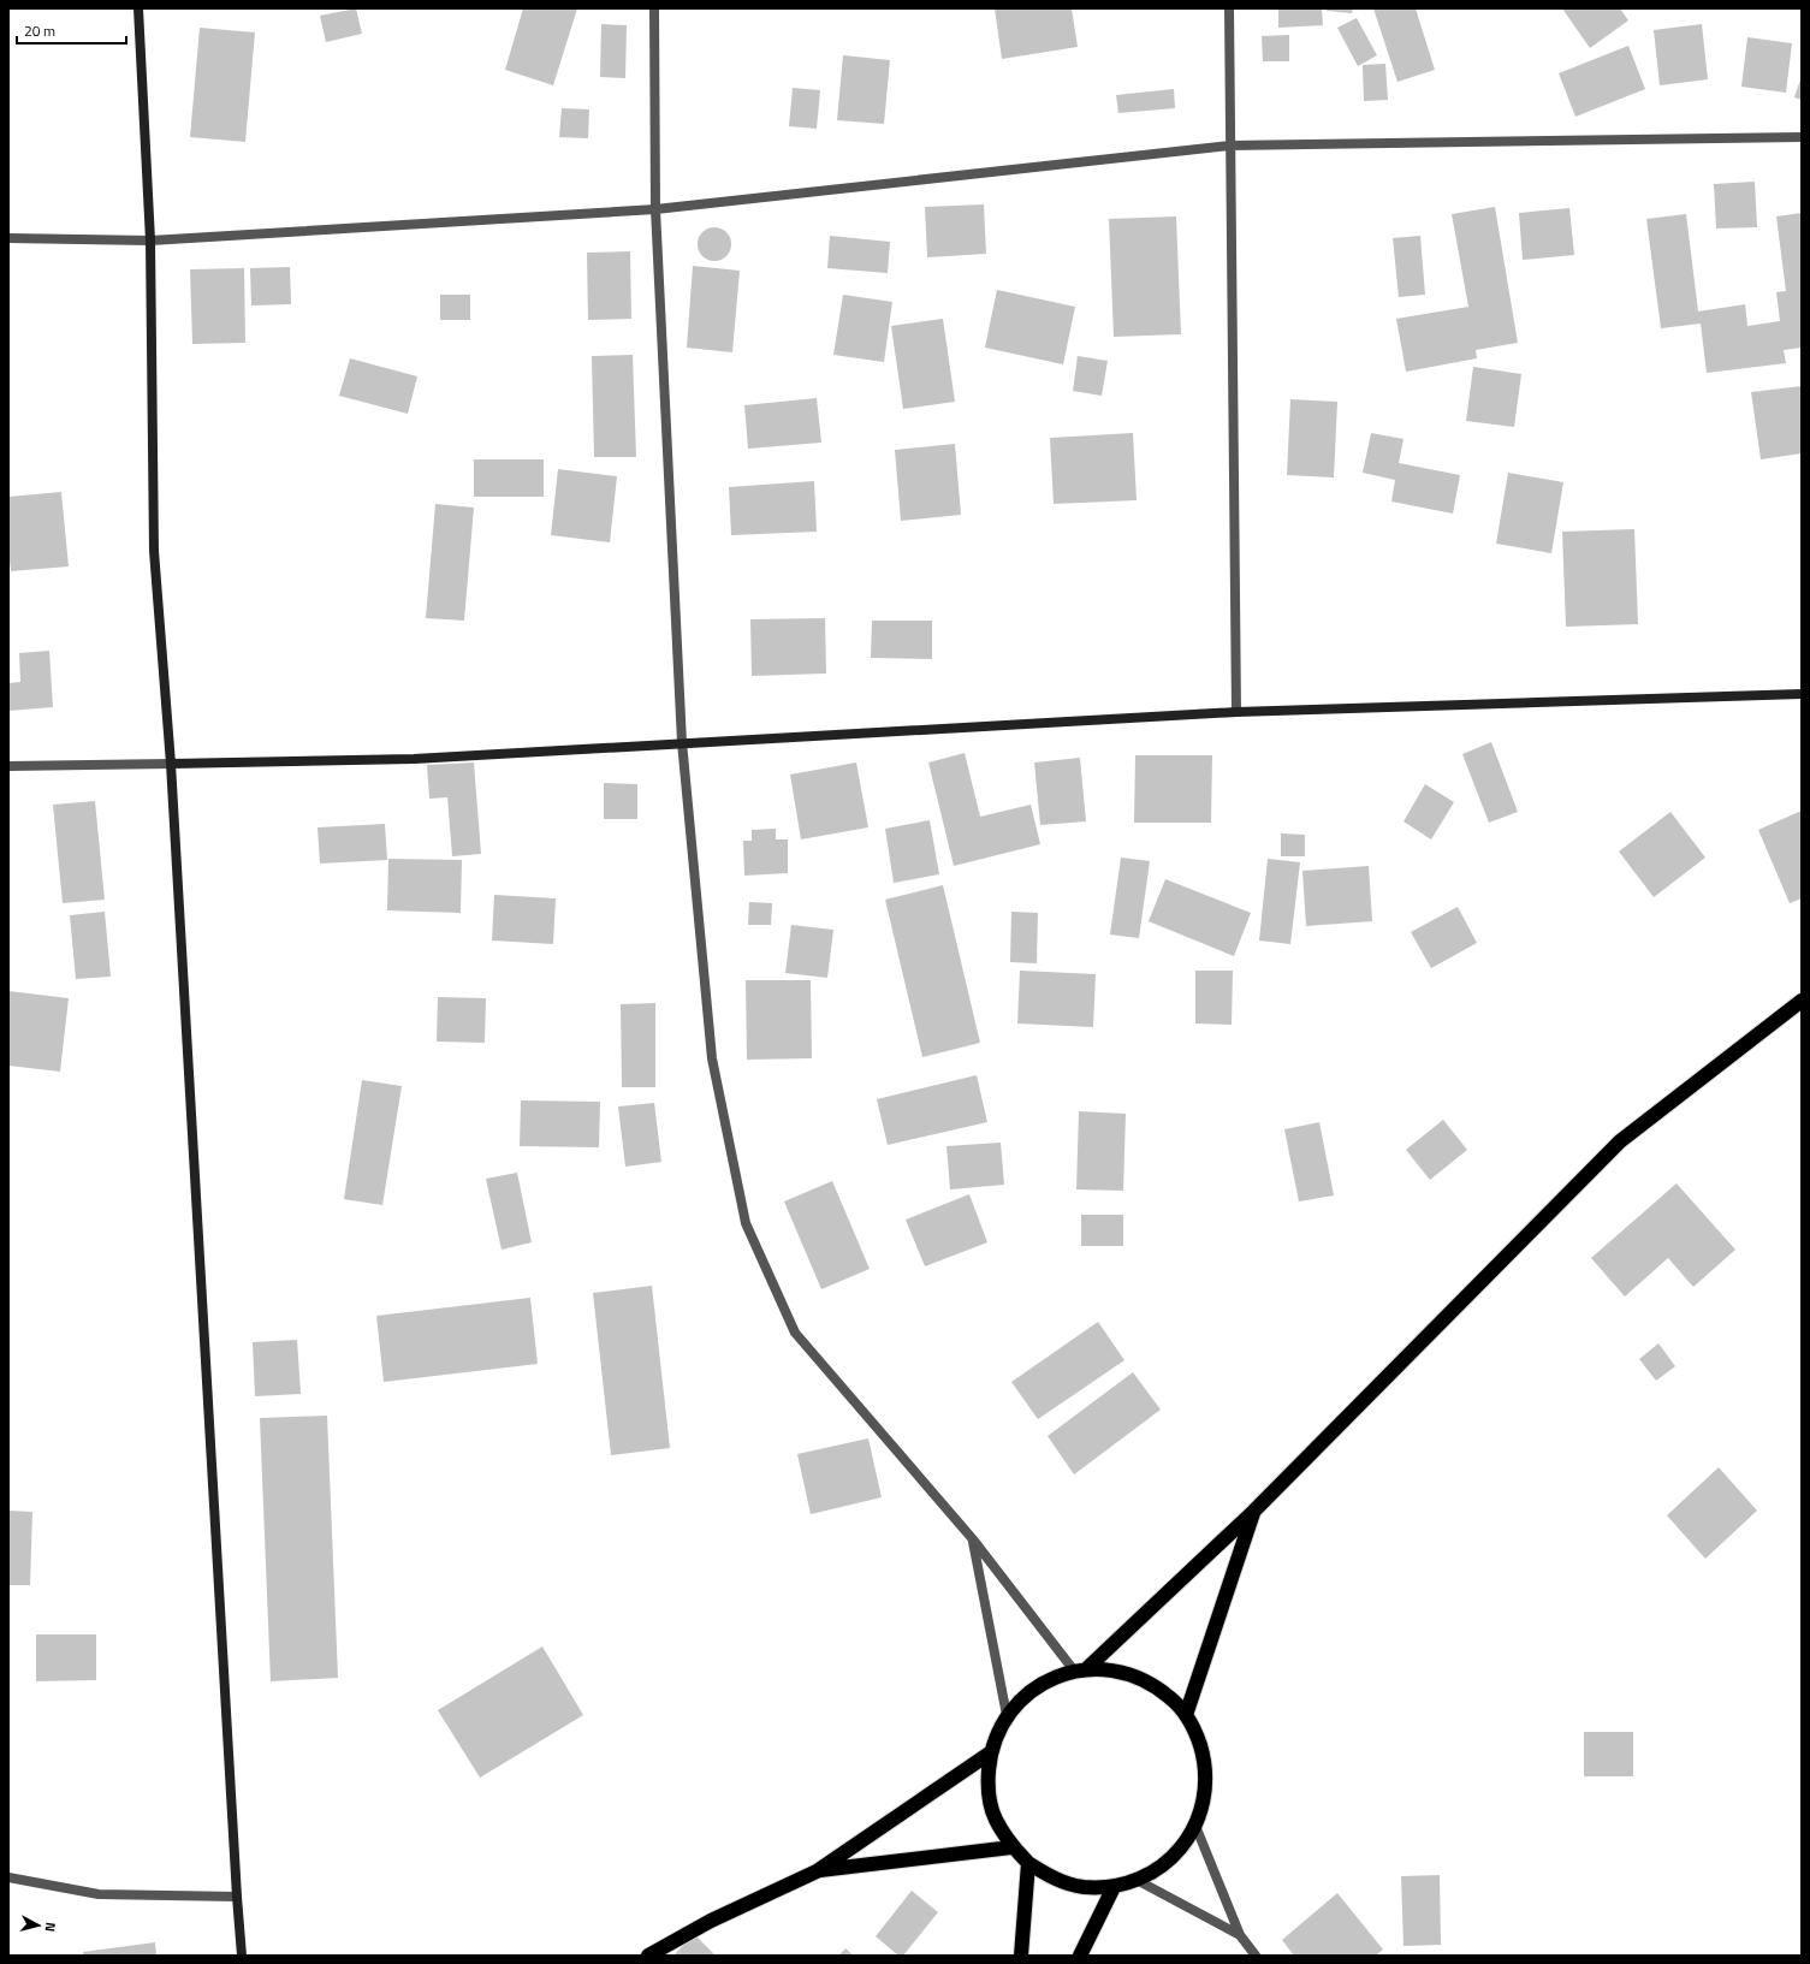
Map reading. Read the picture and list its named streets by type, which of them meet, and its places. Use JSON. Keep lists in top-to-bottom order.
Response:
{
  "scale_bar": "20 m",
  "north": "right"
}
